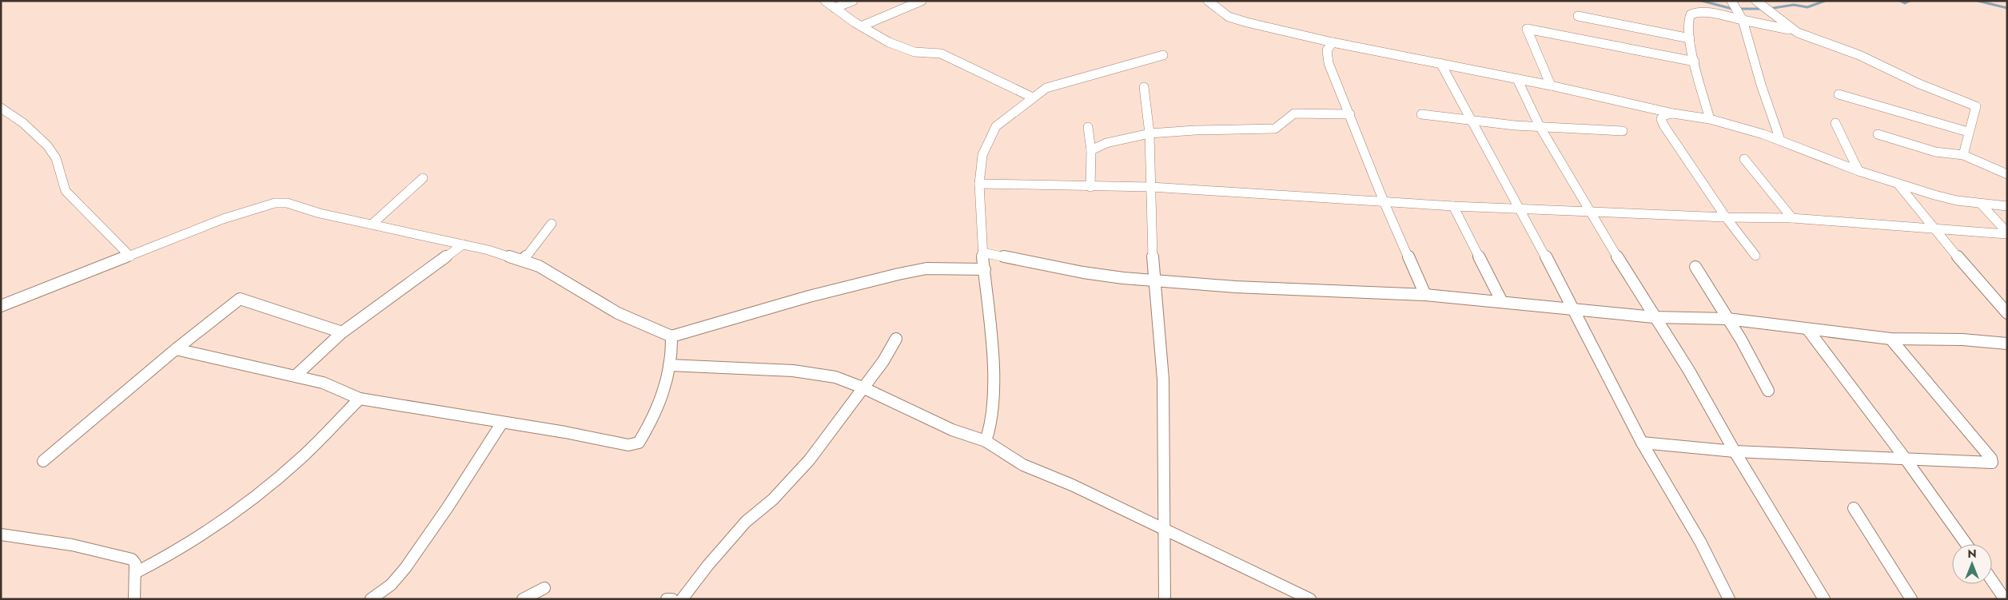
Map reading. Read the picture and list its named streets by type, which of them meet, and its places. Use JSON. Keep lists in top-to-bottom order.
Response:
{
  "north": "top"
}
